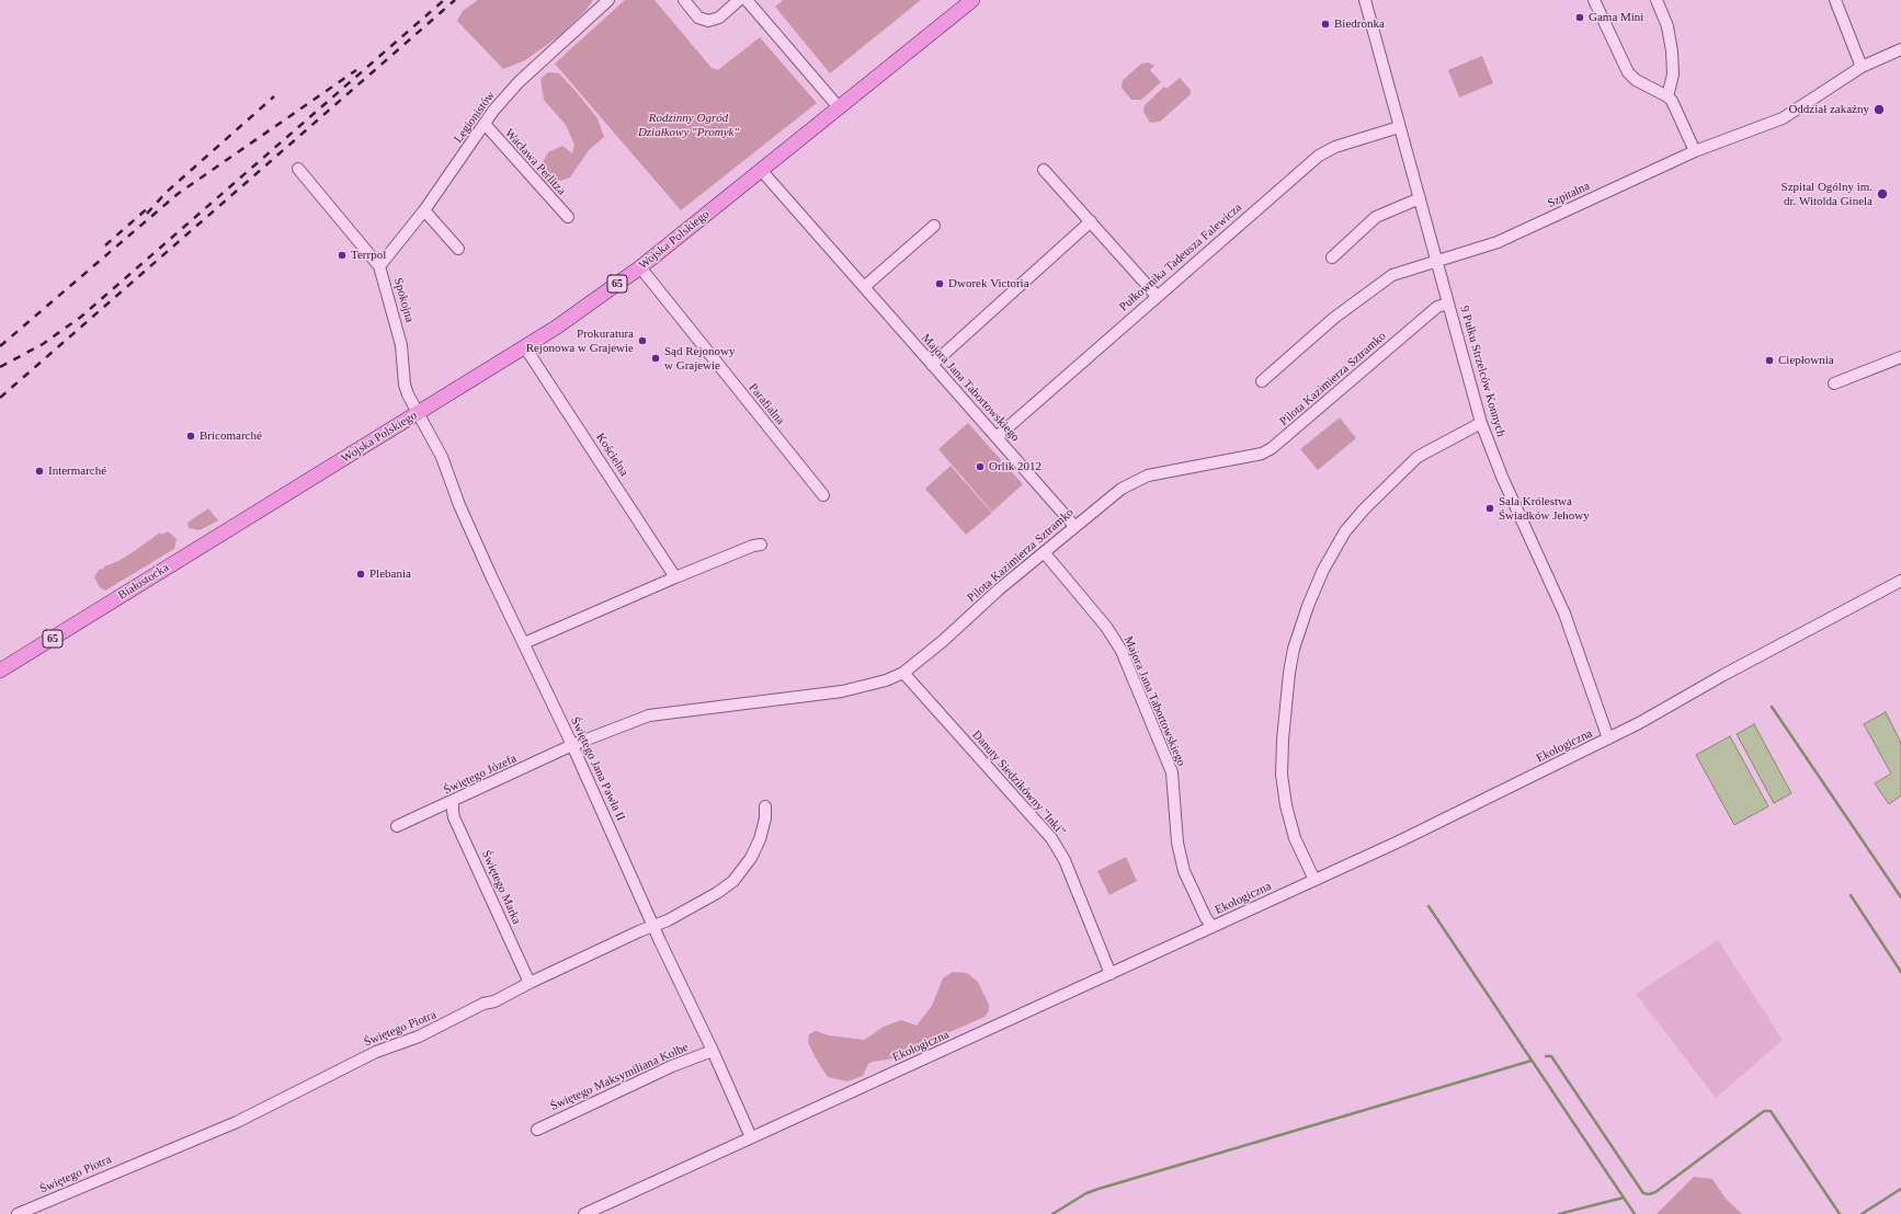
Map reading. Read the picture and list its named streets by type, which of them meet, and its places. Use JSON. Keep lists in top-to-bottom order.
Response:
{
  "streets": {
    "main road": ["Wojska Polskiego", "65", "Białostocka"],
    "street": [
      "Legionistów",
      "Wacława Perlitza",
      "Szpitalna",
      "Pułkownika Tadeusza Falewicza",
      "Spokojna",
      "9 Pułku Strzelców Konnych",
      "Pilota Kazimierza Sztramko",
      "Majora Jana Tabortowskiego",
      "Parafialna",
      "Kościelna",
      "Ekologiczna",
      "Świętego Jana Pawła II",
      "Świętego Józefa",
      "Danuty Siedzikówny ”Inki”",
      "Świętego Marka",
      "Świętego Piotra",
      "Świętego Maksymiliana Kolbe"
    ]
  },
  "crossings": [
    ["Legionistów", "Wacława Perlitza"],
    ["Legionistów", "Spokojna"],
    ["Szpitalna", "9 Pułku Strzelców Konnych"],
    ["Wojska Polskiego", "Spokojna"],
    ["Wojska Polskiego", "Majora Jana Tabortowskiego"],
    ["Wojska Polskiego", "Parafialna"],
    ["Wojska Polskiego", "Kościelna"],
    ["Wojska Polskiego", "Białostocka"],
    ["Wojska Polskiego", "Świętego Jana Pawła II"],
    ["Pułkownika Tadeusza Falewicza", "9 Pułku Strzelców Konnych"],
    ["Pułkownika Tadeusza Falewicza", "Majora Jana Tabortowskiego"],
    ["Spokojna", "Świętego Jana Pawła II"],
    ["9 Pułku Strzelców Konnych", "Pilota Kazimierza Sztramko"],
    ["9 Pułku Strzelców Konnych", "Ekologiczna"],
    ["Pilota Kazimierza Sztramko", "Majora Jana Tabortowskiego"],
    ["Pilota Kazimierza Sztramko", "Świętego Jana Pawła II"],
    ["Pilota Kazimierza Sztramko", "Świętego Józefa"],
    ["Pilota Kazimierza Sztramko", "Danuty Siedzikówny ”Inki”"],
    ["Majora Jana Tabortowskiego", "Ekologiczna"],
    ["Ekologiczna", "Świętego Jana Pawła II"],
    ["Ekologiczna", "Danuty Siedzikówny ”Inki”"],
    ["Świętego Jana Pawła II", "Świętego Józefa"],
    ["Świętego Jana Pawła II", "Świętego Piotra"],
    ["Świętego Jana Pawła II", "Świętego Maksymiliana Kolbe"],
    ["Świętego Józefa", "Świętego Marka"],
    ["Świętego Marka", "Świętego Piotra"]
  ],
  "parks": ["Rodzinny Ogród Działkowy \"Promyk\""],
  "places": [
    "Gama Mini",
    "Biedronka",
    "Oddział zakaźny",
    "Szpital Ogólny im. dr. Witolda Ginela",
    "Terrpol",
    "Dworek Victoria",
    "Prokuratura Rejonowa w Grajewie",
    "Sąd Rejonowy w Grajewie",
    "Ciepłownia",
    "Bricomarché",
    "Orlik 2012",
    "Intermarché",
    "Sala Królestwa Świadków Jehowy",
    "Plebania"
  ]
}
